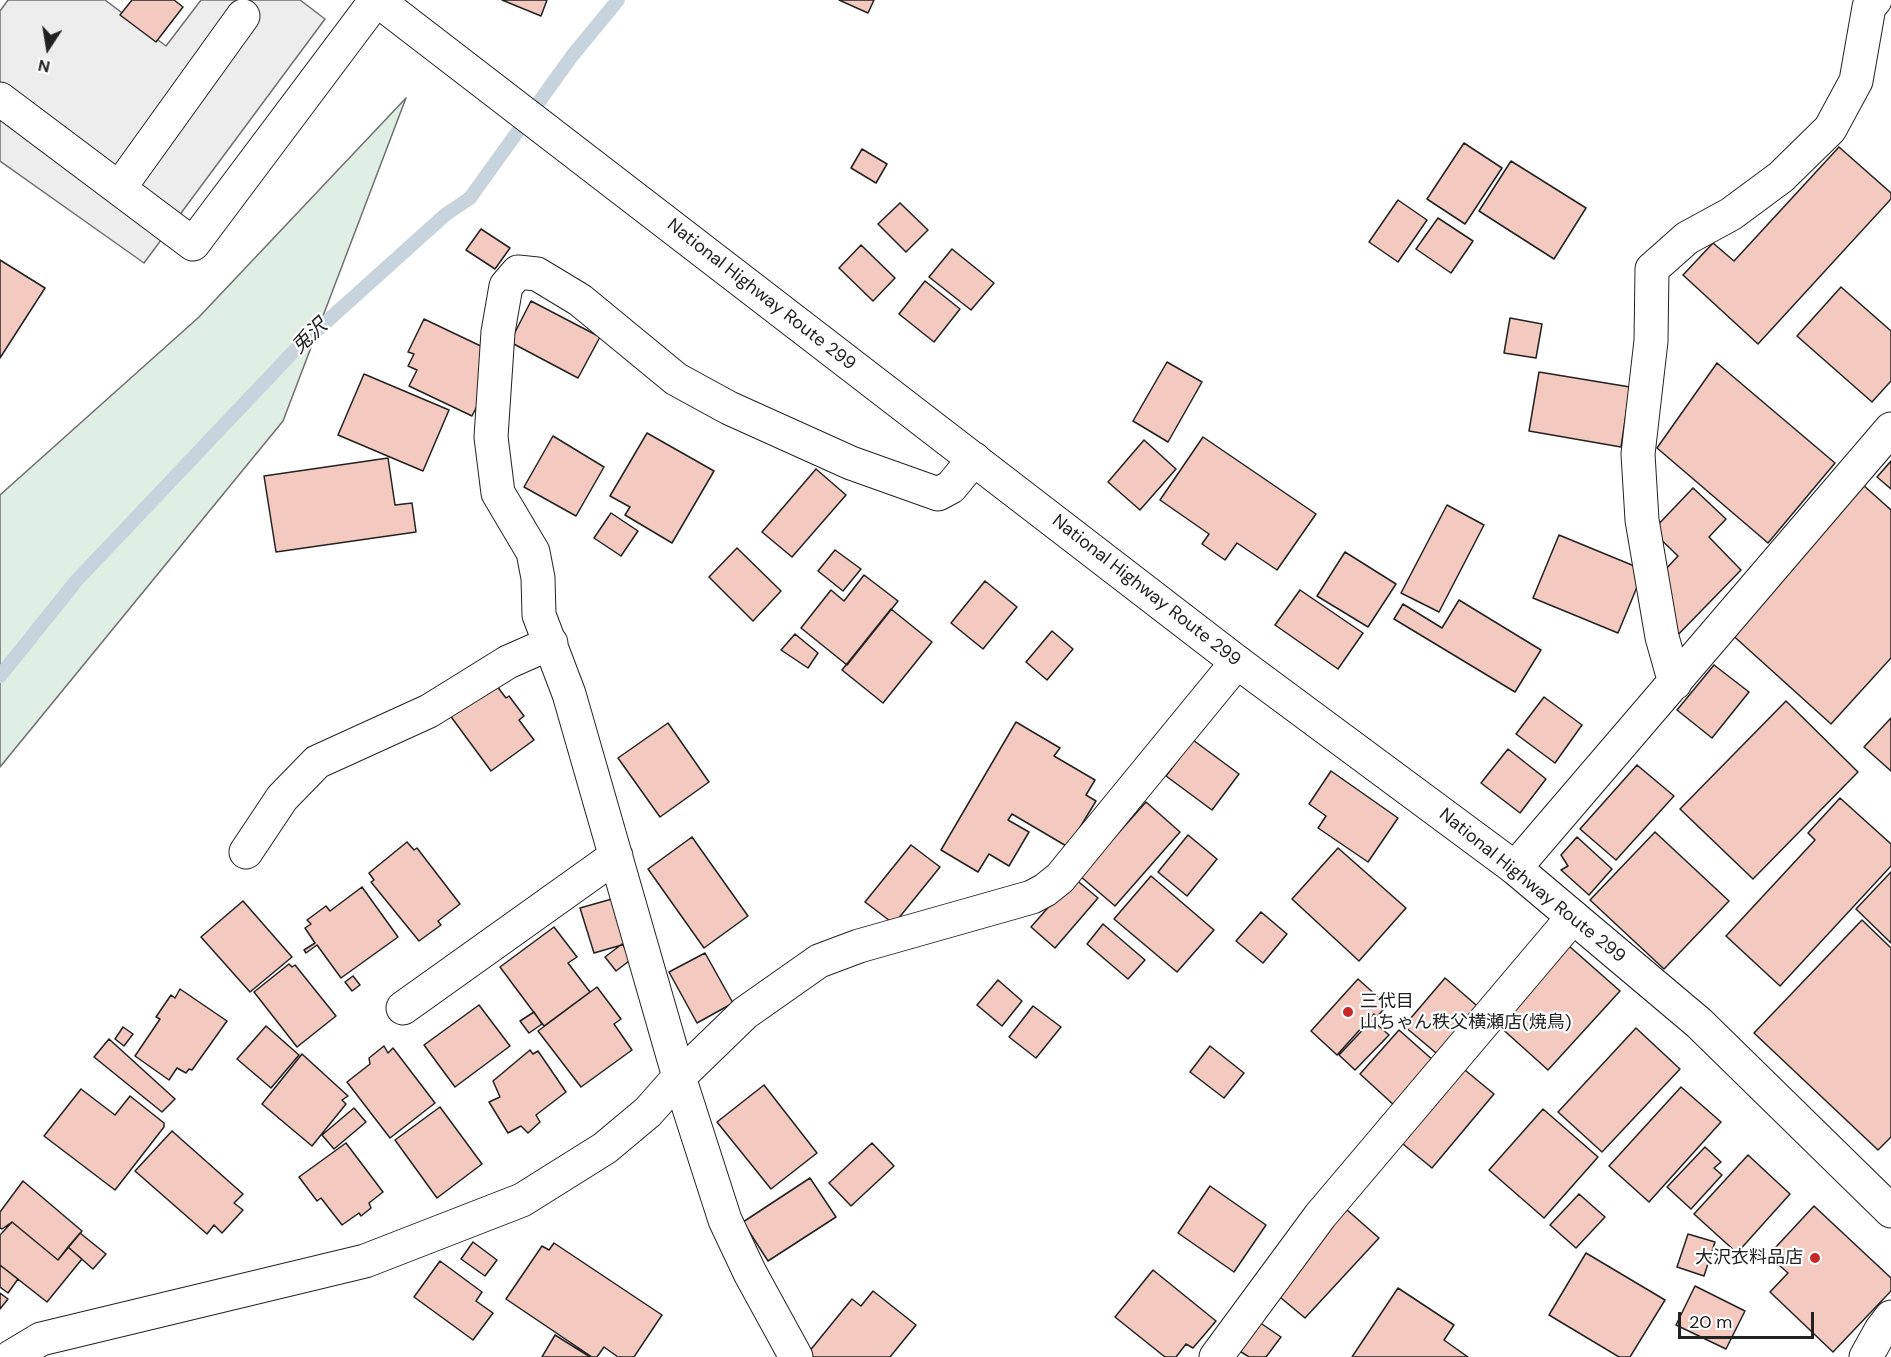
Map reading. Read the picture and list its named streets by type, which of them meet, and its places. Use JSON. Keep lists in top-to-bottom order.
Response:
{
  "streets": {
    "main road": ["National Highway Route 299"]
  },
  "water": ["兎沢"],
  "places": ["三代目 山ちゃん秩父横瀬店(焼鳥)", "大沢衣料品店"],
  "scale_bar": "20 m",
  "north": "bottom"
}
